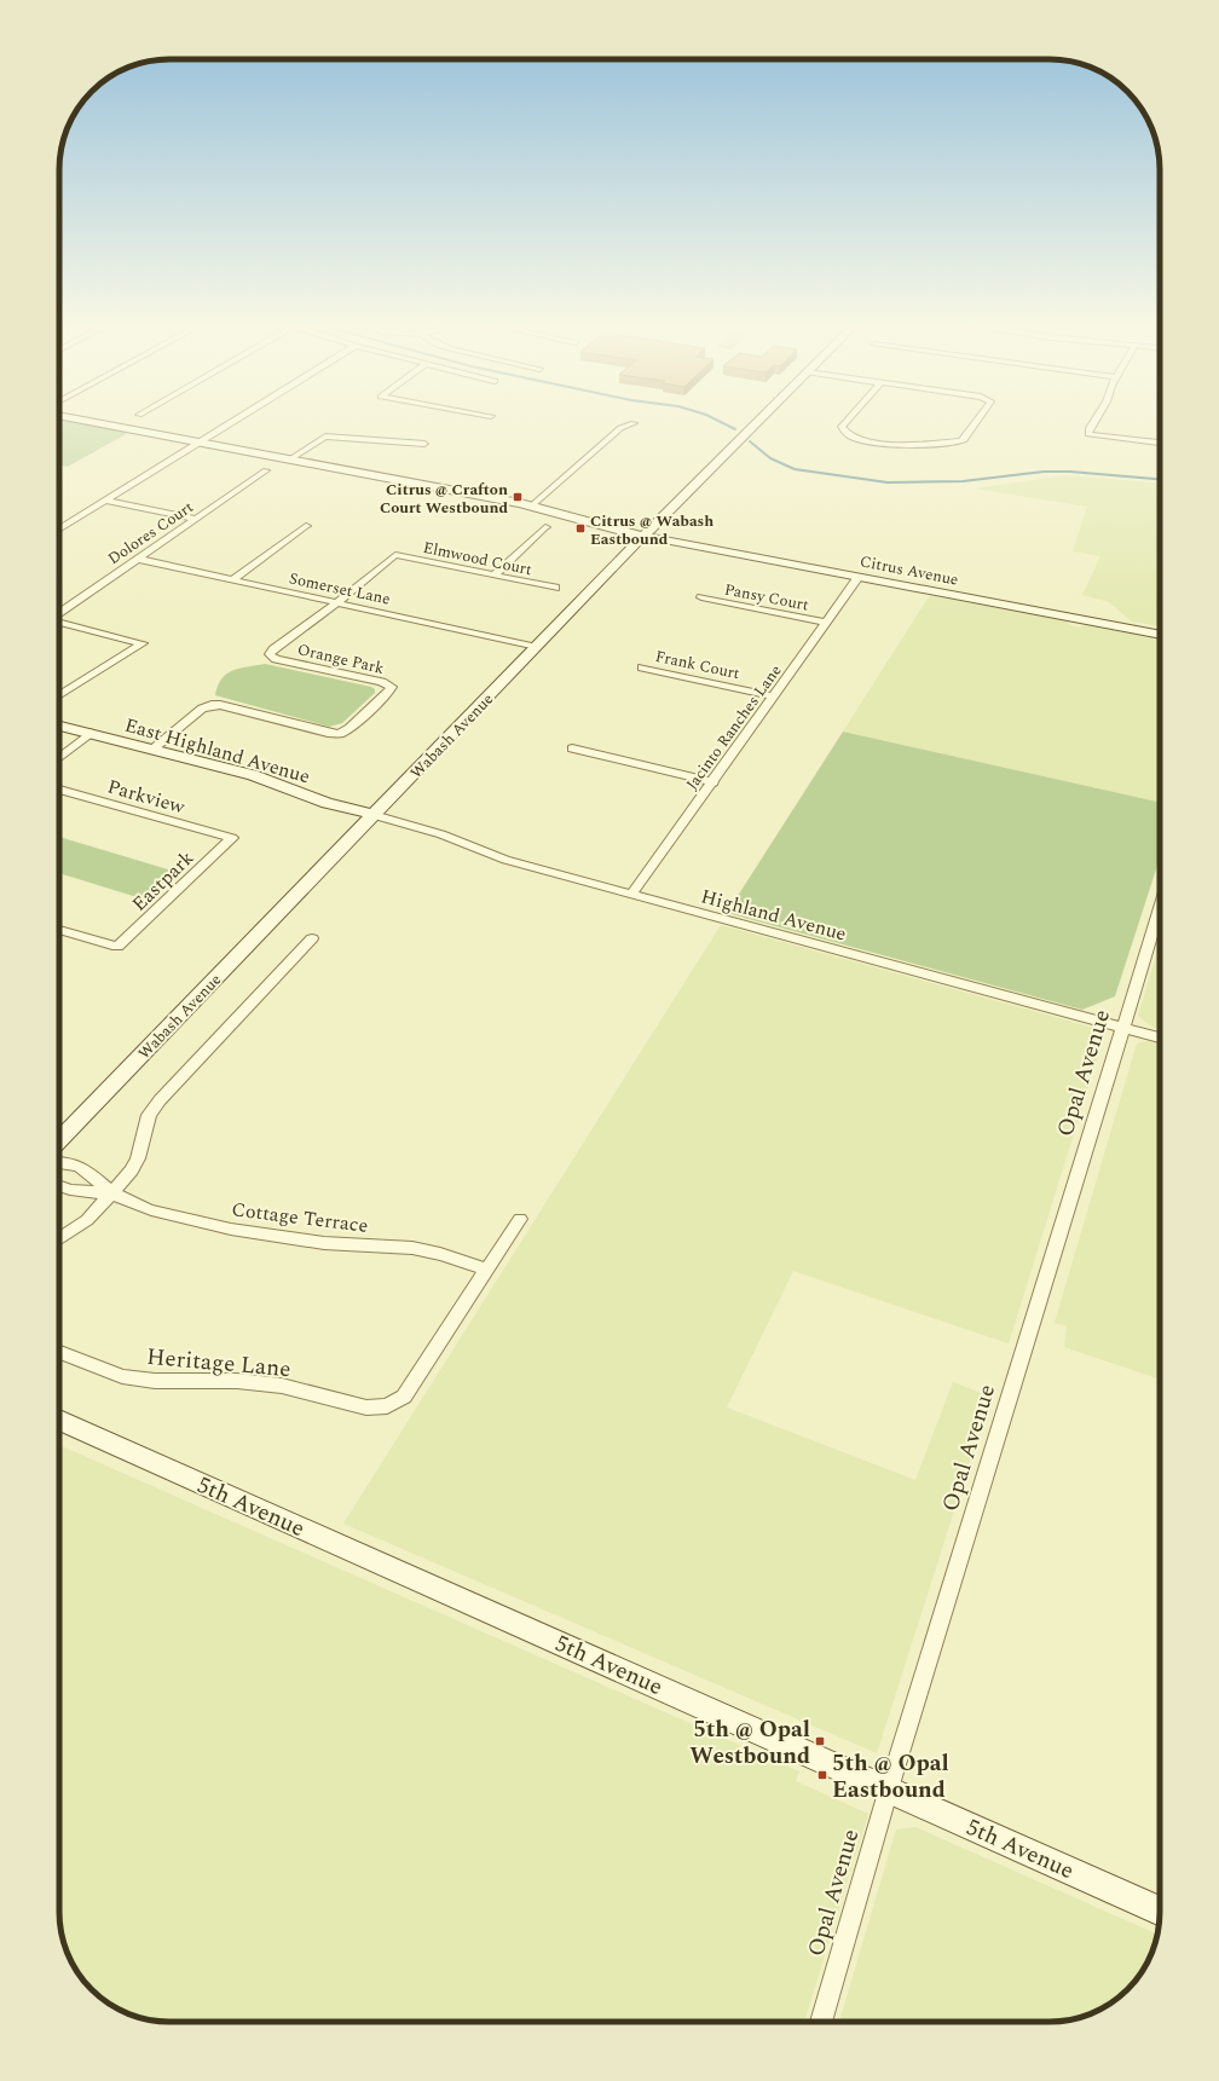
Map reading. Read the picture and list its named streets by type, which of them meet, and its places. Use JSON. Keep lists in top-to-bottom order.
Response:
{
  "streets": {
    "street": [
      "Dolores Court",
      "Elmwood Court",
      "Citrus Avenue",
      "Somerset Lane",
      "Pansy Court",
      "Orange Park",
      "Frank Court",
      "Jacinto Ranches Lane",
      "Wabash Avenue",
      "East Highland Avenue",
      "Parkview",
      "Eastpark",
      "Highland Avenue",
      "Opal Avenue",
      "Cottage Terrace",
      "Heritage Lane",
      "5th Avenue"
    ]
  },
  "crossings": [
    ["Dolores Court", "Somerset Lane"],
    ["Elmwood Court", "Somerset Lane"],
    ["Elmwood Court", "Orange Park"],
    ["Citrus Avenue", "Jacinto Ranches Lane"],
    ["Citrus Avenue", "Wabash Avenue"],
    ["Somerset Lane", "Orange Park"],
    ["Somerset Lane", "Wabash Avenue"],
    ["Pansy Court", "Jacinto Ranches Lane"],
    ["Orange Park", "East Highland Avenue"],
    ["Frank Court", "Jacinto Ranches Lane"],
    ["Jacinto Ranches Lane", "Highland Avenue"],
    ["Wabash Avenue", "East Highland Avenue"],
    ["Wabash Avenue", "Highland Avenue"],
    ["East Highland Avenue", "Highland Avenue"],
    ["Parkview", "Eastpark"],
    ["Highland Avenue", "Opal Avenue"],
    ["Opal Avenue", "5th Avenue"],
    ["Cottage Terrace", "Heritage Lane"]
  ],
  "places": {
    "transit": [
      "Citrus @ Crafton Court Westbound",
      "Citrus @ Wabash Eastbound",
      "5th @ Opal Westbound",
      "5th @ Opal Eastbound"
    ]
  }
}
